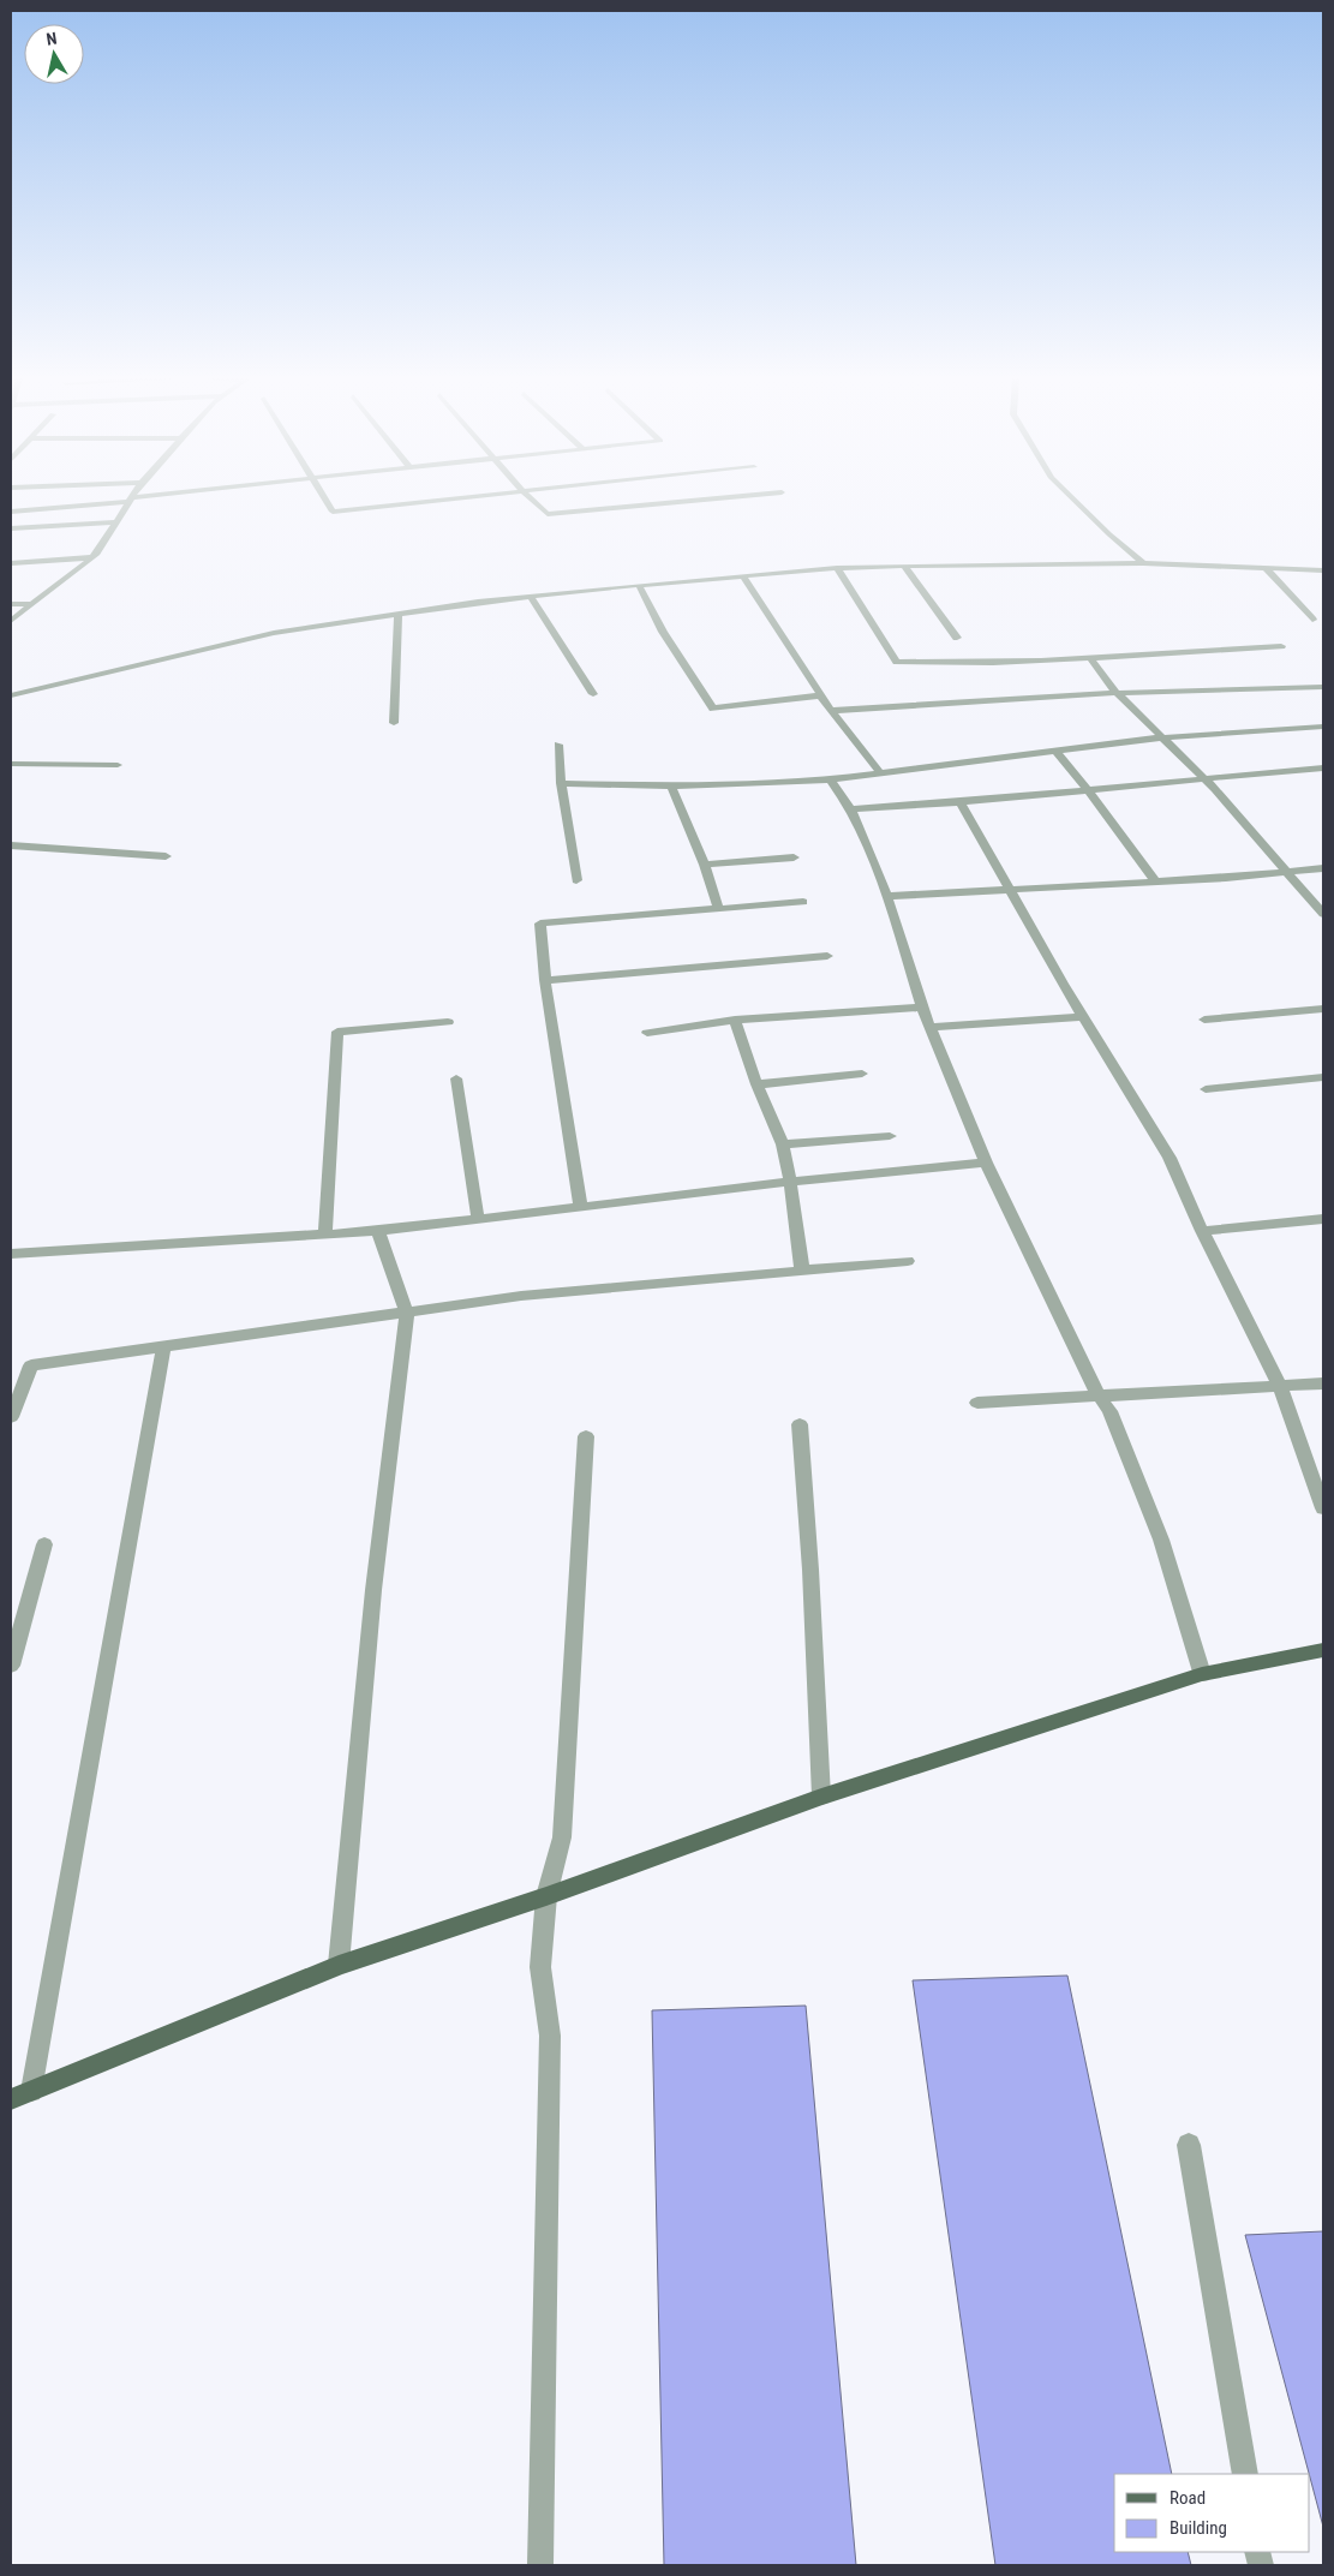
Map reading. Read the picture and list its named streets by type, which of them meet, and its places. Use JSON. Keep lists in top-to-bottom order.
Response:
{
  "legend": ["Road", "Building"],
  "north": "top"
}
